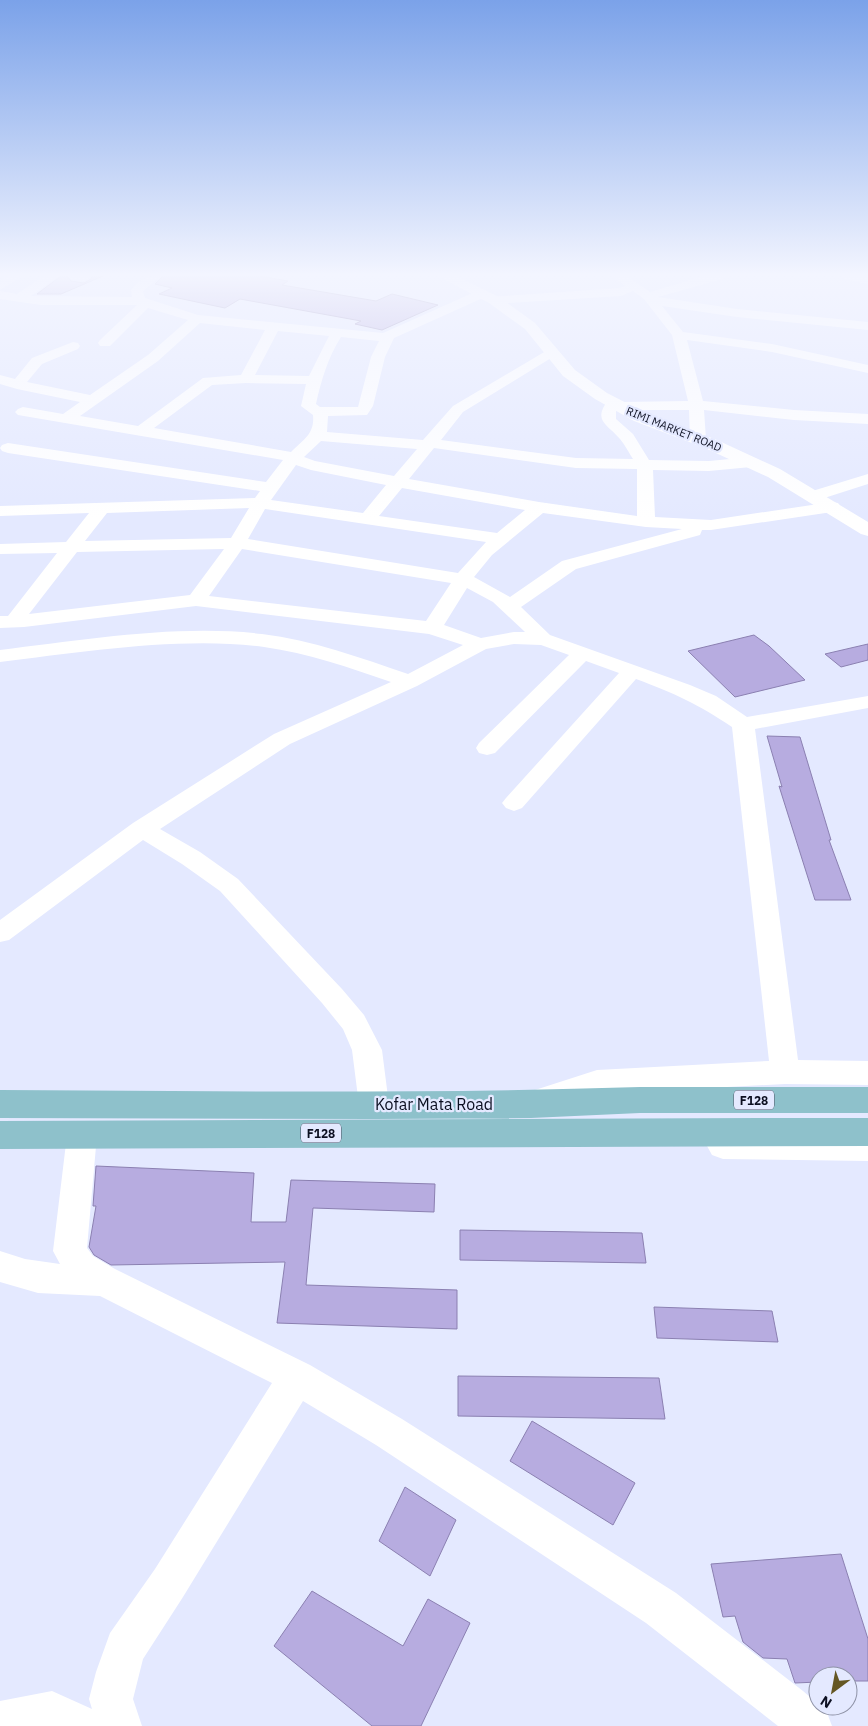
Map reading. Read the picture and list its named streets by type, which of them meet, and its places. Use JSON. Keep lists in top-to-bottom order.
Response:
{
  "streets": {
    "main road": ["F128", "Kofar Mata Road"],
    "street": ["RIMI MARKET ROAD"]
  },
  "north": "bottom left"
}
